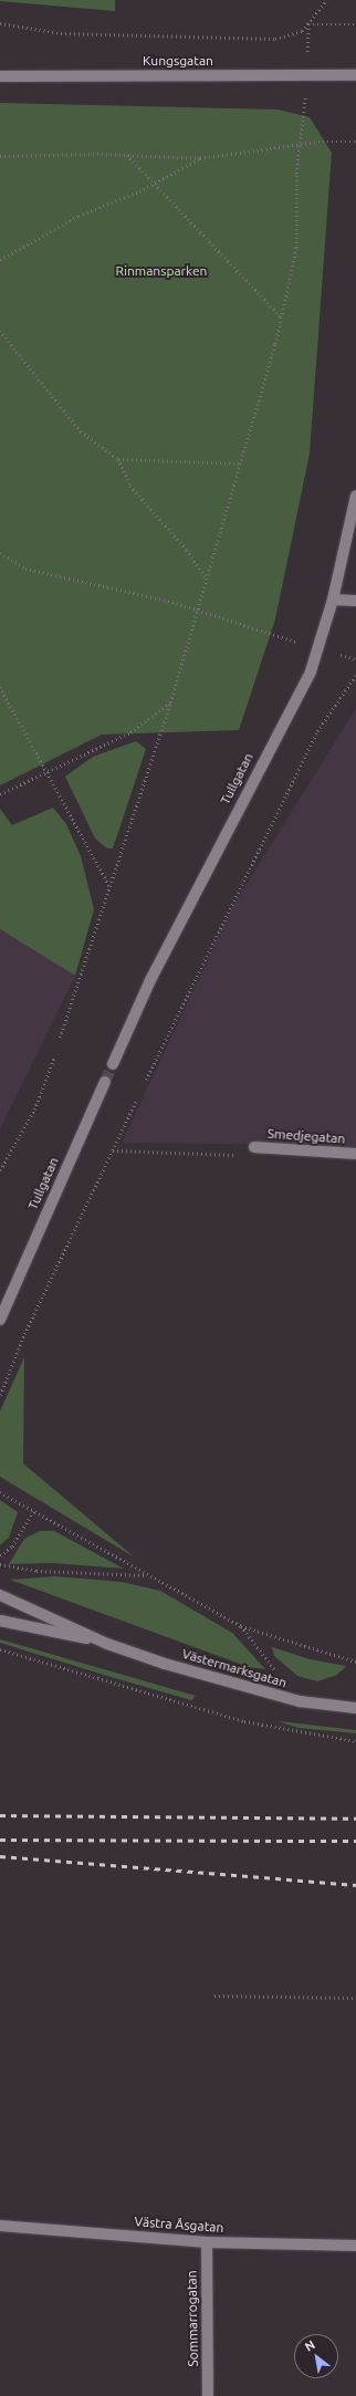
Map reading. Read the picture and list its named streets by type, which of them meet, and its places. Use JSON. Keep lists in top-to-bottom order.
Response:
{
  "streets": {
    "street": [
      "Kungsgatan",
      "Tullgatan",
      "Smedjegatan",
      "Västermarksgatan",
      "Västra Åsgatan",
      "Sommarrogatan"
    ]
  },
  "crossings": [
    ["Västra Åsgatan", "Sommarrogatan"]
  ],
  "parks": ["Rinmansparken"],
  "north": "top left"
}
